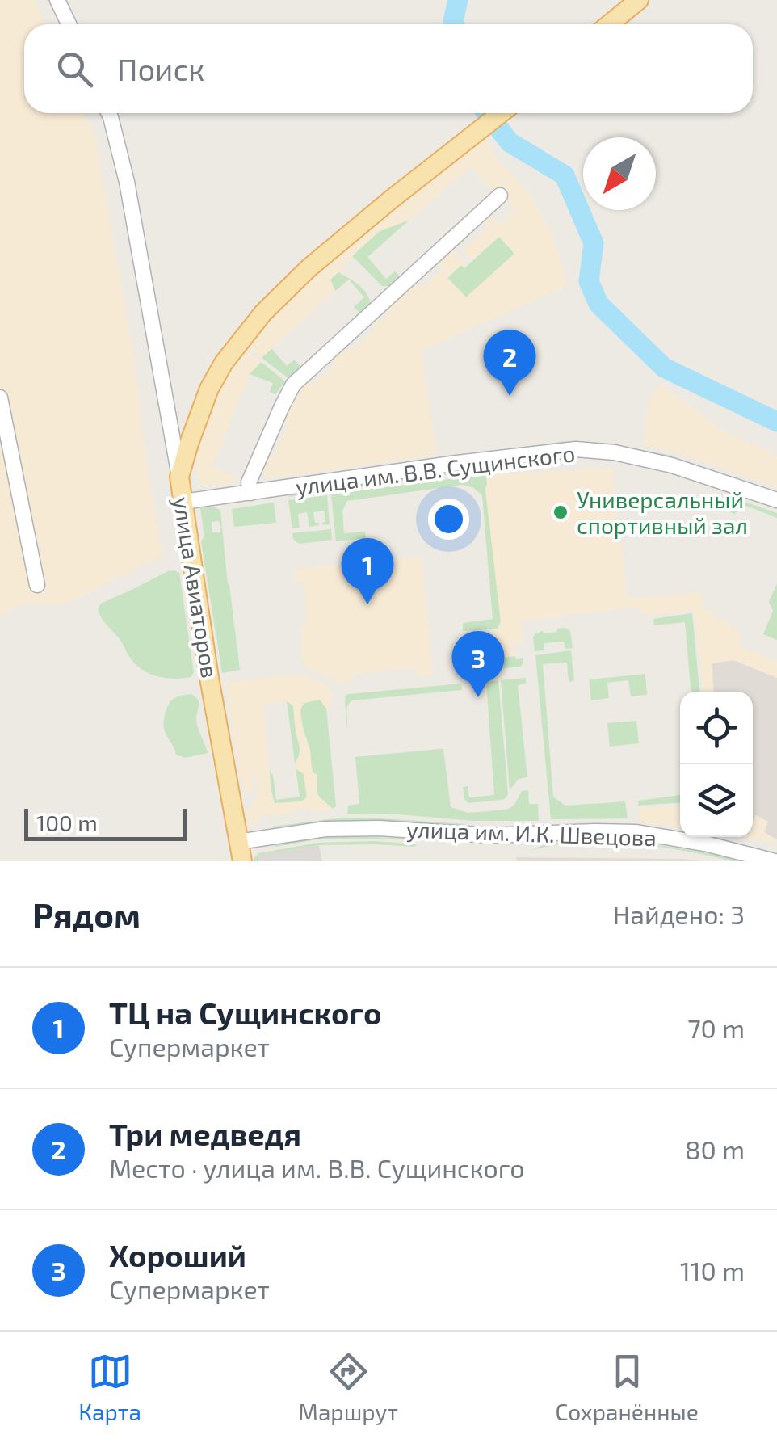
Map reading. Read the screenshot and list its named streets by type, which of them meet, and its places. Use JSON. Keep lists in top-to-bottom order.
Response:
{
  "streets": {
    "main road": ["улица Авиаторов"],
    "street": ["улица им. В.В. Сущинского", "улица им. И.К. Швецова"]
  },
  "crossings": [
    ["улица им. В.В. Сущинского", "улица Авиаторов"],
    ["улица Авиаторов", "улица им. И.К. Швецова"]
  ],
  "places": ["Универсальный спортивный зал"],
  "scale_bar": "100 m",
  "north": "bottom left",
  "page": {
    "search": "Поиск",
    "pins": ["2", "1", "3"],
    "scale": "100 m",
    "heading": ["Рядом", "Найдено: 3"],
    "list": [
      {
        "mark": "1",
        "name": "ТЦ на Сущинского",
        "note": "Супермаркет",
        "value": "70 m"
      },
      {
        "mark": "2",
        "name": "Три медведя",
        "note": "Место · улица им. В.В. Сущинского",
        "value": "80 m"
      },
      {
        "mark": "3",
        "name": "Хороший",
        "note": "Супермаркет",
        "value": "110 m"
      }
    ],
    "nav": ["Карта", "Маршрут", "Сохранённые"]
  }
}
